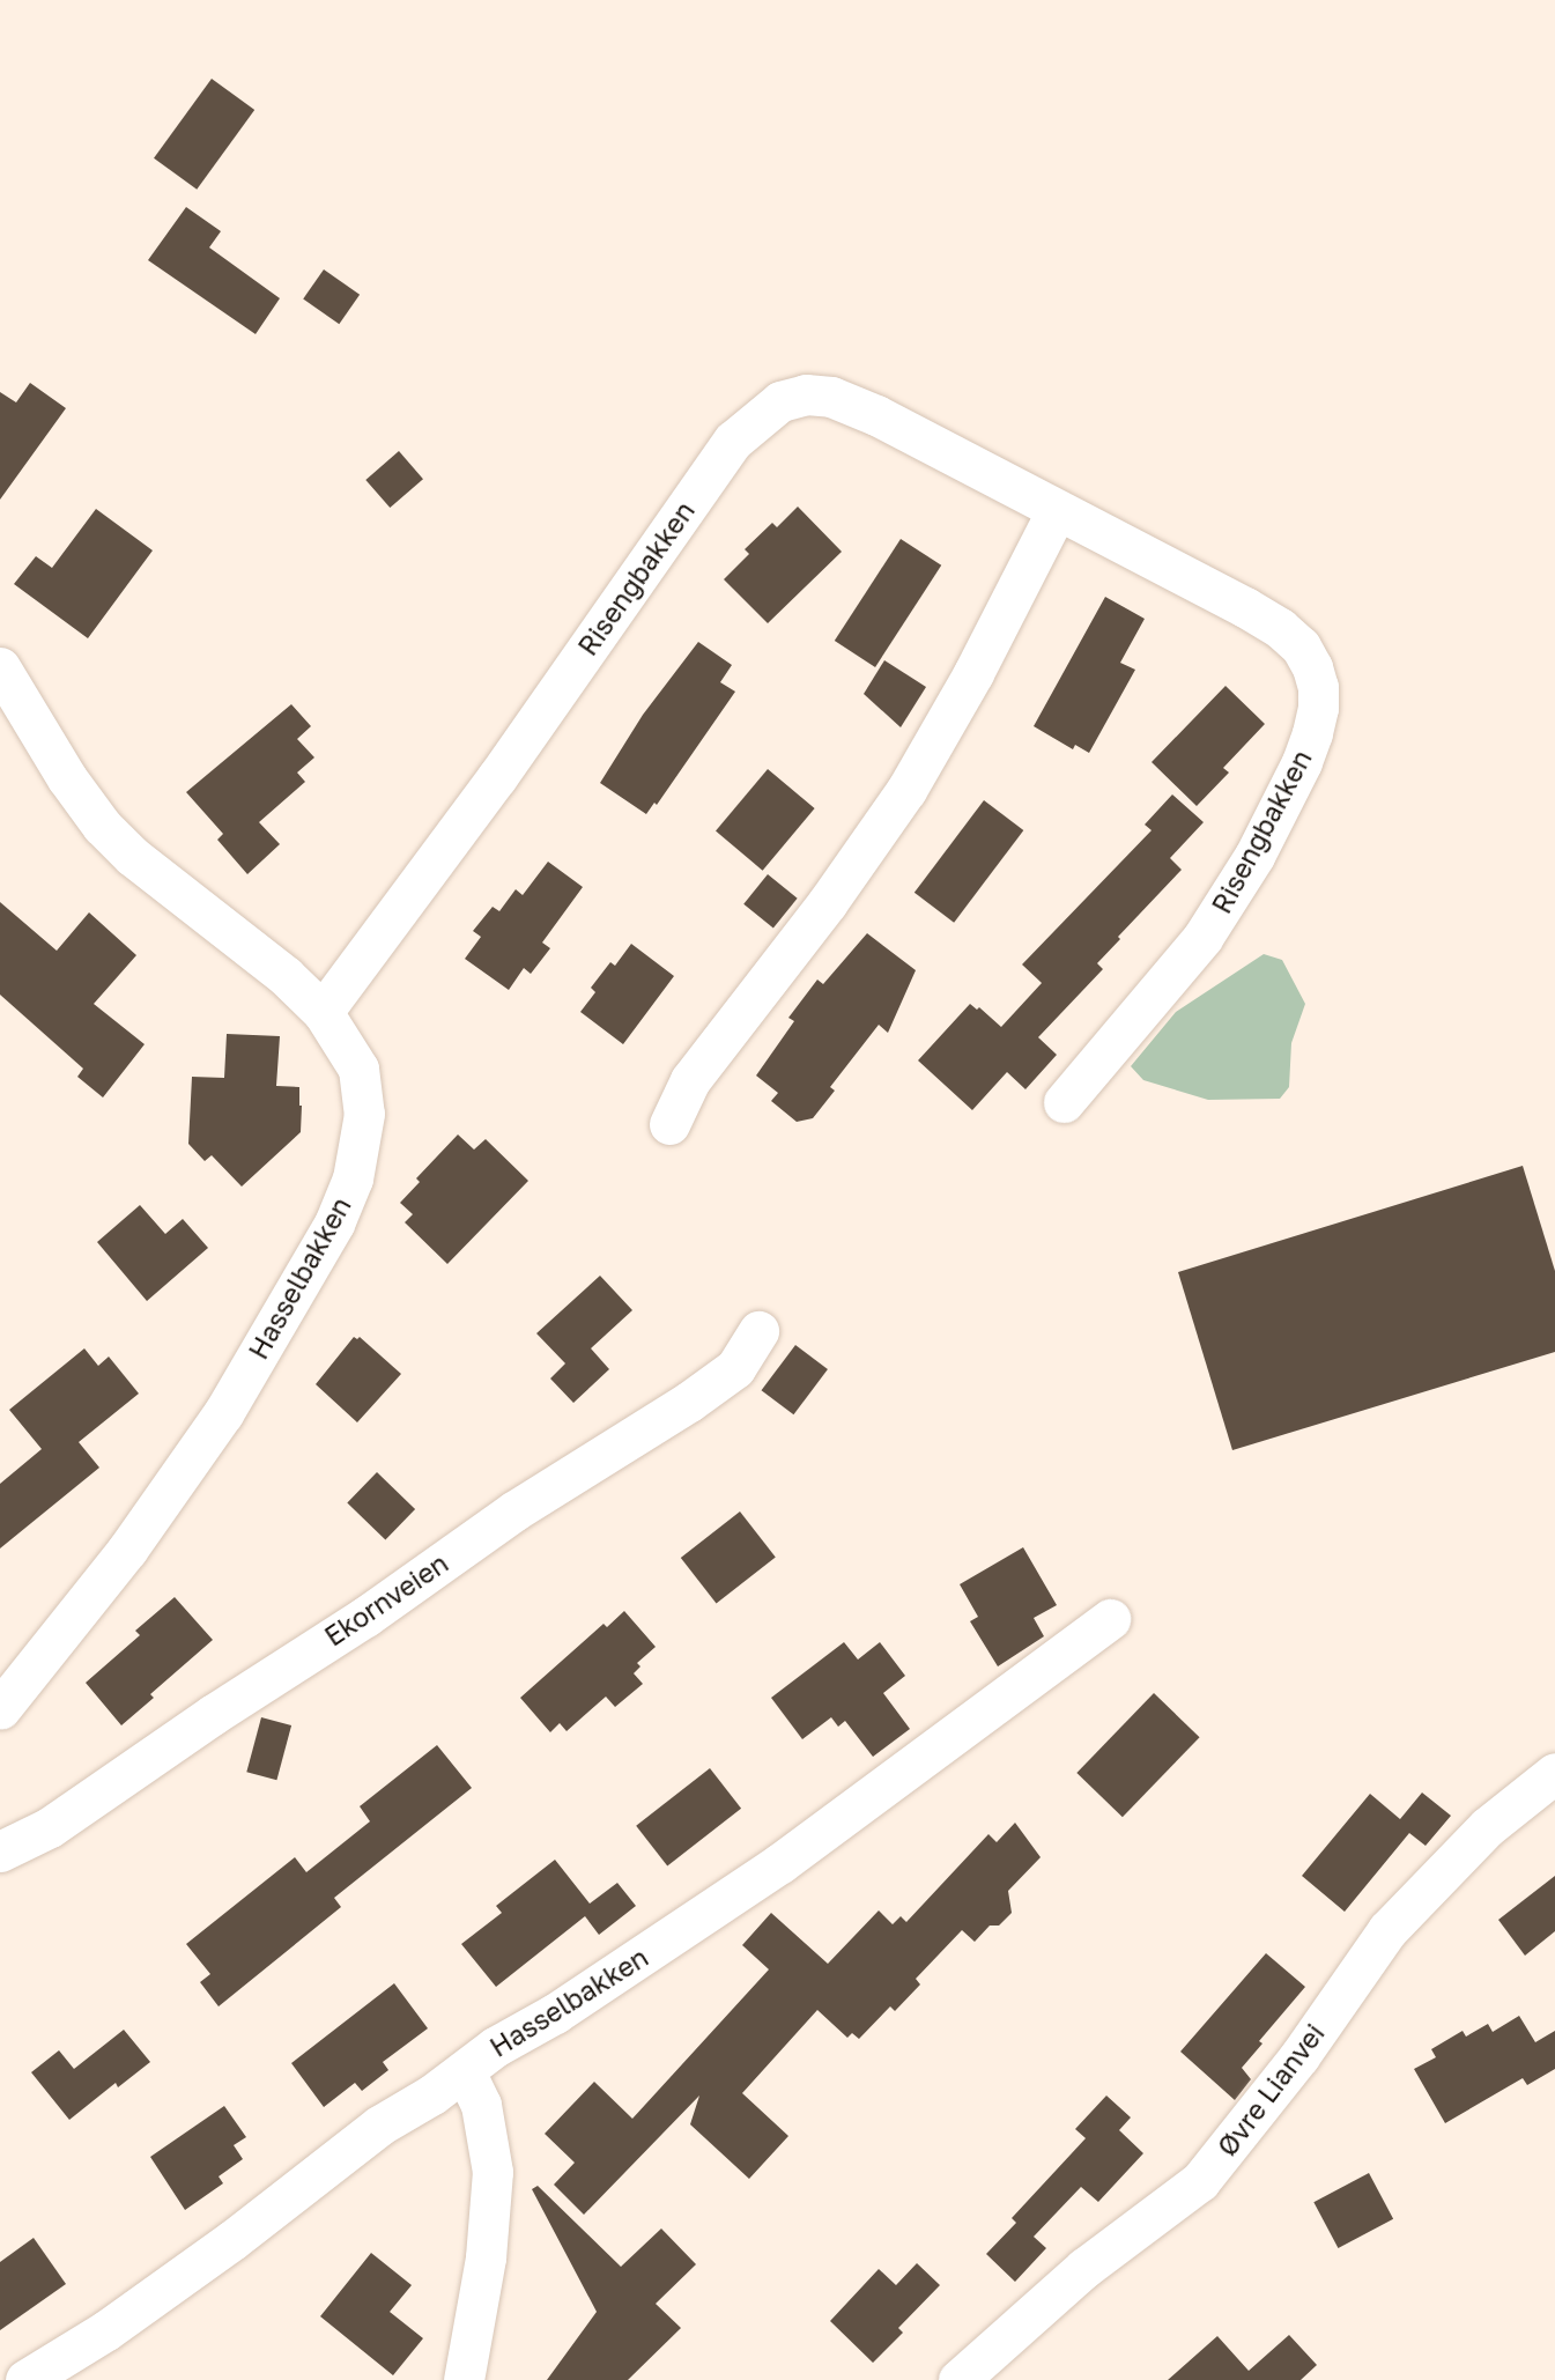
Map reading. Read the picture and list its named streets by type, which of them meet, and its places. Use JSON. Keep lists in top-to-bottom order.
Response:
{
  "streets": {
    "street": [
      "Risengbakken",
      "Hasselbakken",
      "Ekornveien",
      "Øvre Lianvei"
    ]
  },
  "crossings": [
    ["Risengbakken", "Hasselbakken"]
  ]
}
